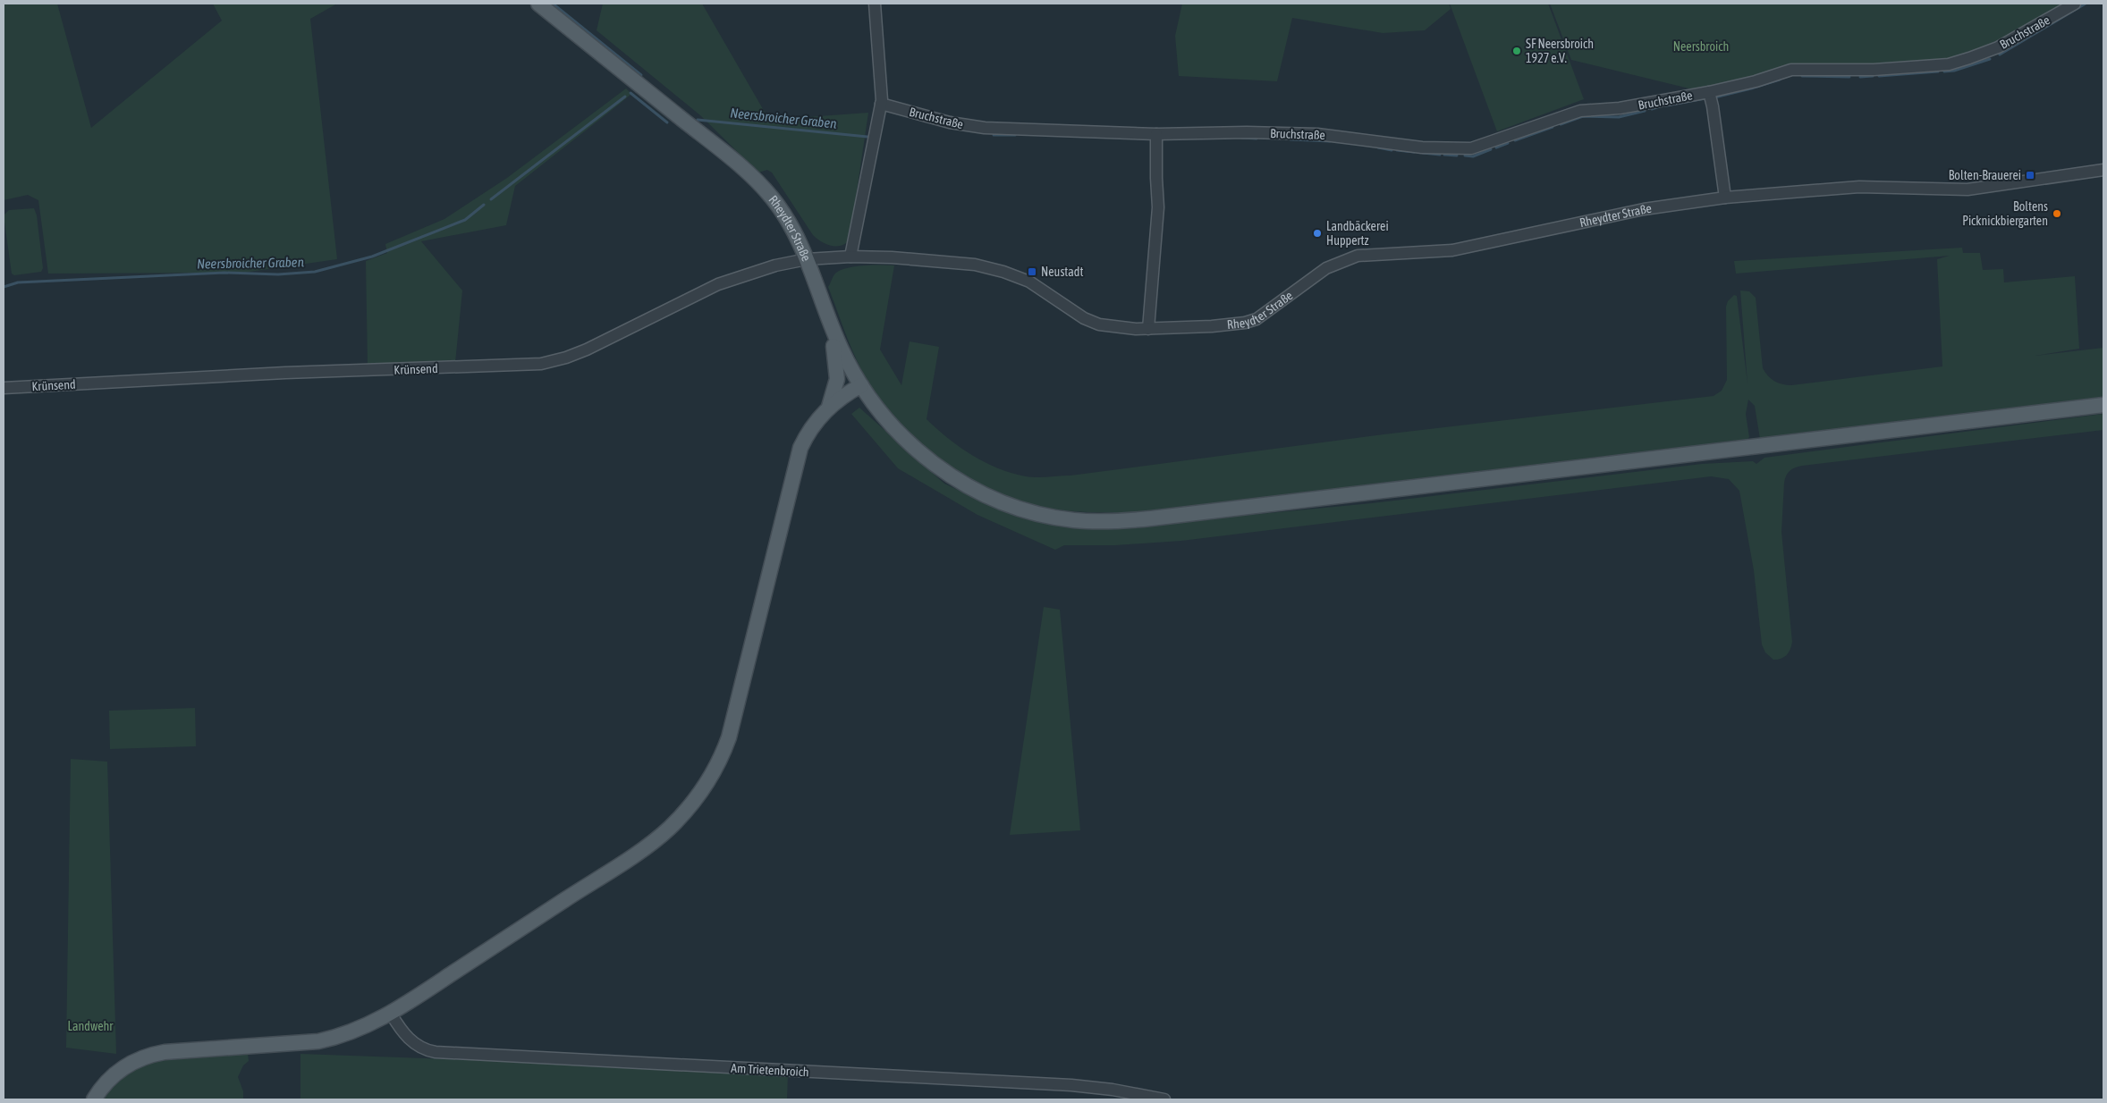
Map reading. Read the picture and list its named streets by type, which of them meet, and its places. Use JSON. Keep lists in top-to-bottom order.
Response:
{
  "streets": {
    "main road": ["Rheydter Straße"],
    "street": ["Bruchstraße", "Krünsend", "Am Trietenbroich"]
  },
  "crossings": [
    ["Bruchstraße", "Rheydter Straße"],
    ["Rheydter Straße", "Krünsend"]
  ],
  "water": ["Neersbroicher Graben"],
  "parks": ["Neersbroich", "Landwehr"],
  "places": {
    "other": ["SF Neersbroich 1927 e.V.", "Boltens Picknickbiergarten", "Landbäckerei Huppertz"],
    "transit": ["Bolten-Brauerei", "Neustadt"]
  }
}
